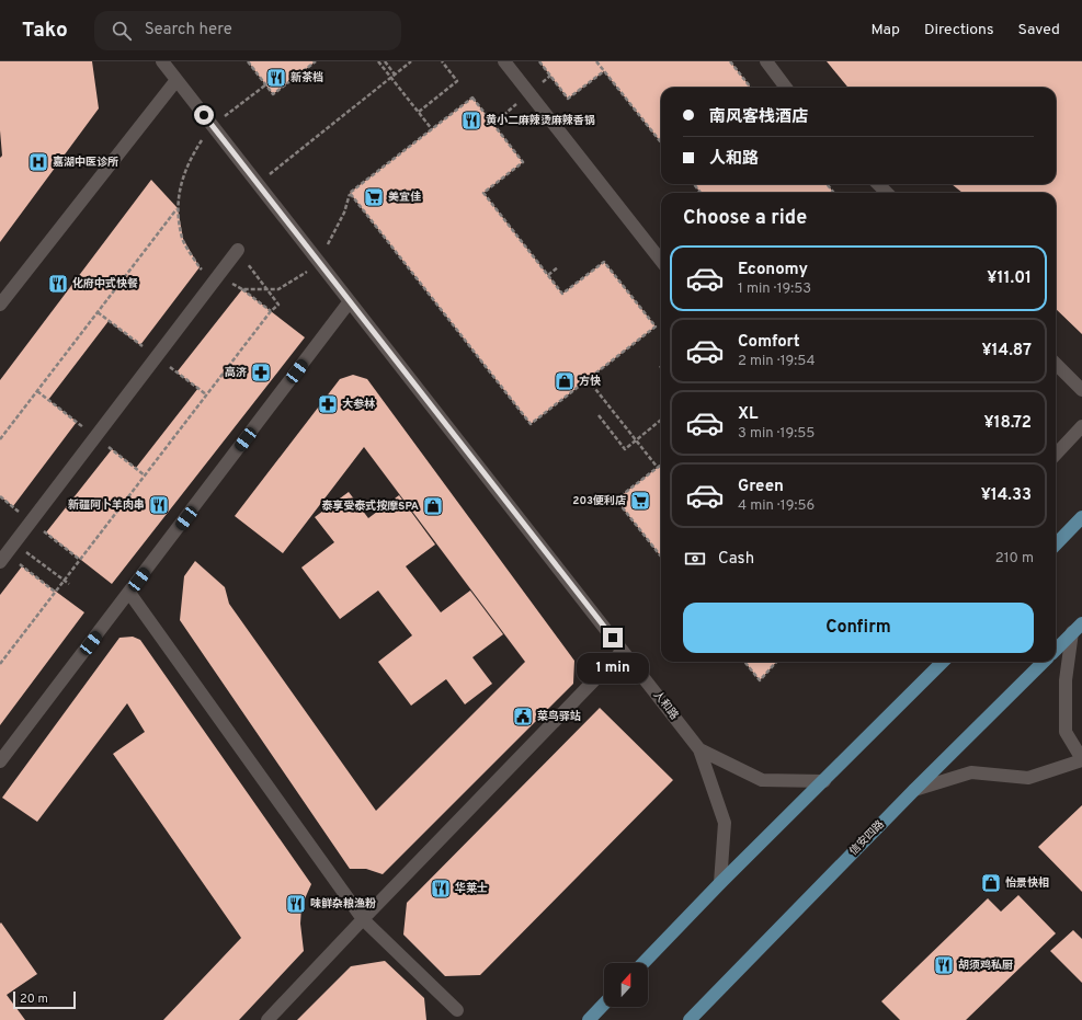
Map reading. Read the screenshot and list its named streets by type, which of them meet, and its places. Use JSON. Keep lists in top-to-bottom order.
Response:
{
  "streets": {
    "main road": ["信安四路"],
    "street": ["人和路"]
  },
  "places": {
    "restaurant": [
      "新茶档",
      "黄小二麻辣烫麻辣香锅",
      "化府中式快餐",
      "新疆阿卜羊肉串",
      "华莱士",
      "味鲜杂粮渔粉",
      "胡须鸡私厨"
    ],
    "hospital": ["嘉湖中医诊所"],
    "supermarket": ["美宜佳", "203便利店"],
    "pharmacy": ["高济", "大参林"],
    "shop": ["方快", "泰享受·泰式按摩·SPA", "怡景快相"],
    "public building": ["菜鸟驿站"]
  },
  "scale_bar": "20 m",
  "north": "top",
  "page": {
    "header": "Tako",
    "search": "Search here",
    "nav": ["Map", "Directions", "Saved"],
    "banner": ["南风客栈酒店", "人和路"],
    "heading": "Choose a ride",
    "list": [
      {
        "name": "Economy",
        "note": "1 min · 19:53",
        "value": "¥11.01"
      },
      {
        "name": "Comfort",
        "note": "2 min · 19:54",
        "value": "¥14.87"
      },
      {
        "name": "XL",
        "note": "3 min · 19:55",
        "value": "¥18.72"
      },
      {
        "name": "Green",
        "note": "4 min · 19:56",
        "value": "¥14.33"
      }
    ],
    "pay": ["Cash", "210 m"],
    "buttons": "Confirm",
    "bubble": "1 min",
    "scale": "20 m"
  }
}
